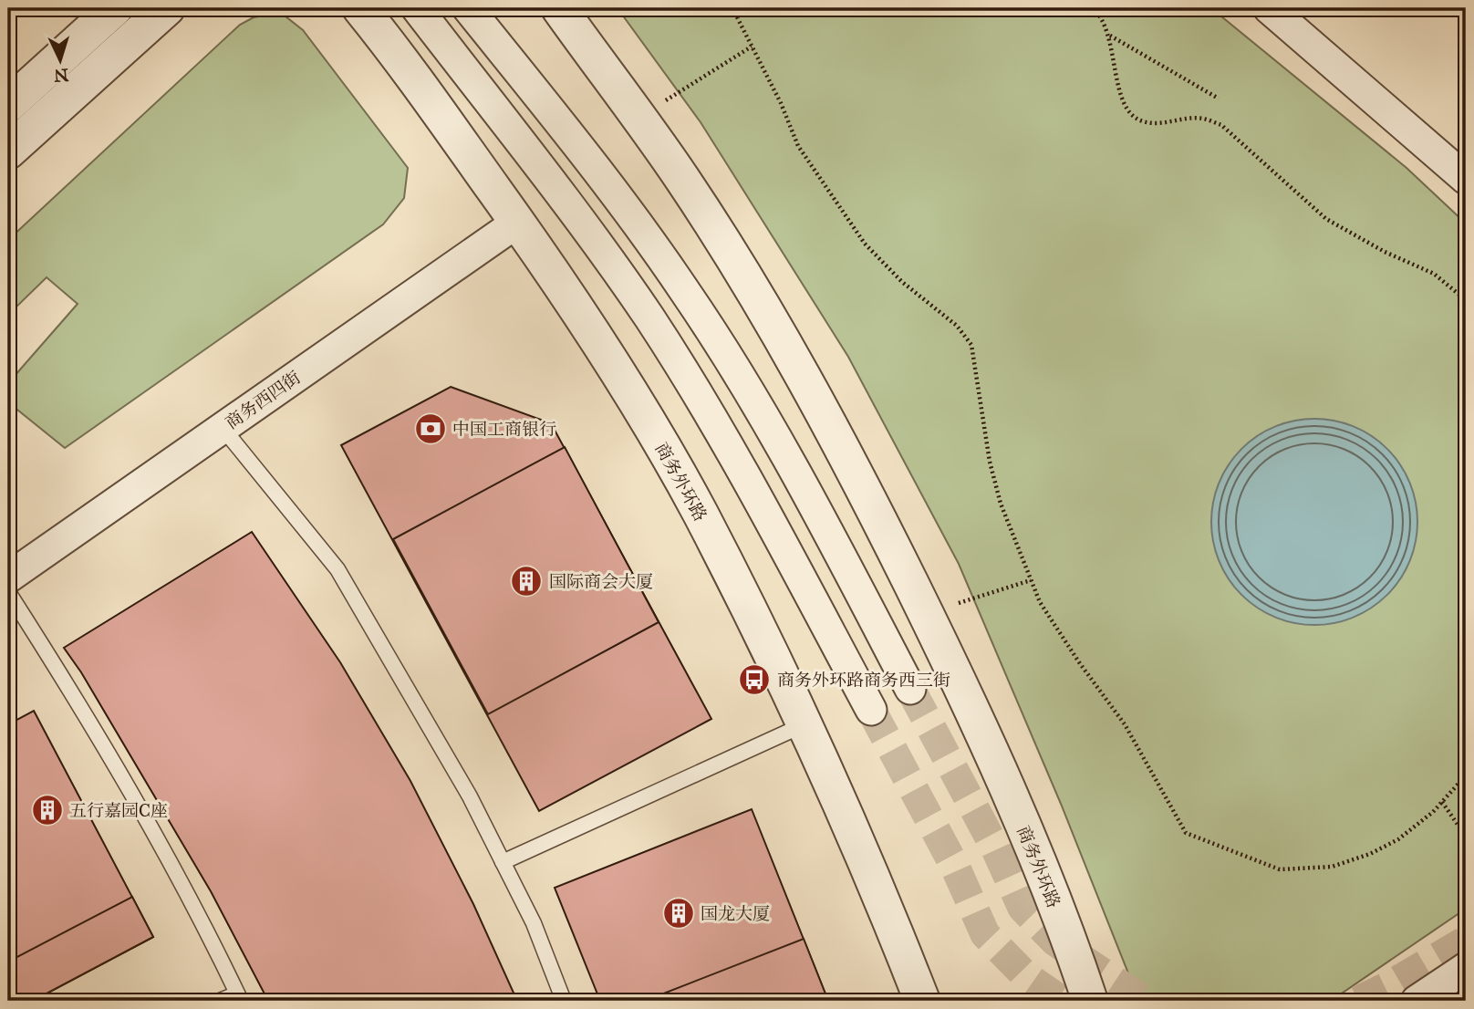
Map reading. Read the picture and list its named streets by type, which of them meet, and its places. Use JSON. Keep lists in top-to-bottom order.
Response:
{
  "streets": {
    "street": ["商务西四街", "商务外环路"]
  },
  "crossings": [
    ["商务西四街", "商务外环路"]
  ],
  "places": {
    "bank": ["中国工商银行"],
    "building": ["国际商会大厦", "五行嘉园C座", "国龙大厦"],
    "bus stop": ["商务外环路商务西三街"]
  },
  "north": "bottom"
}
